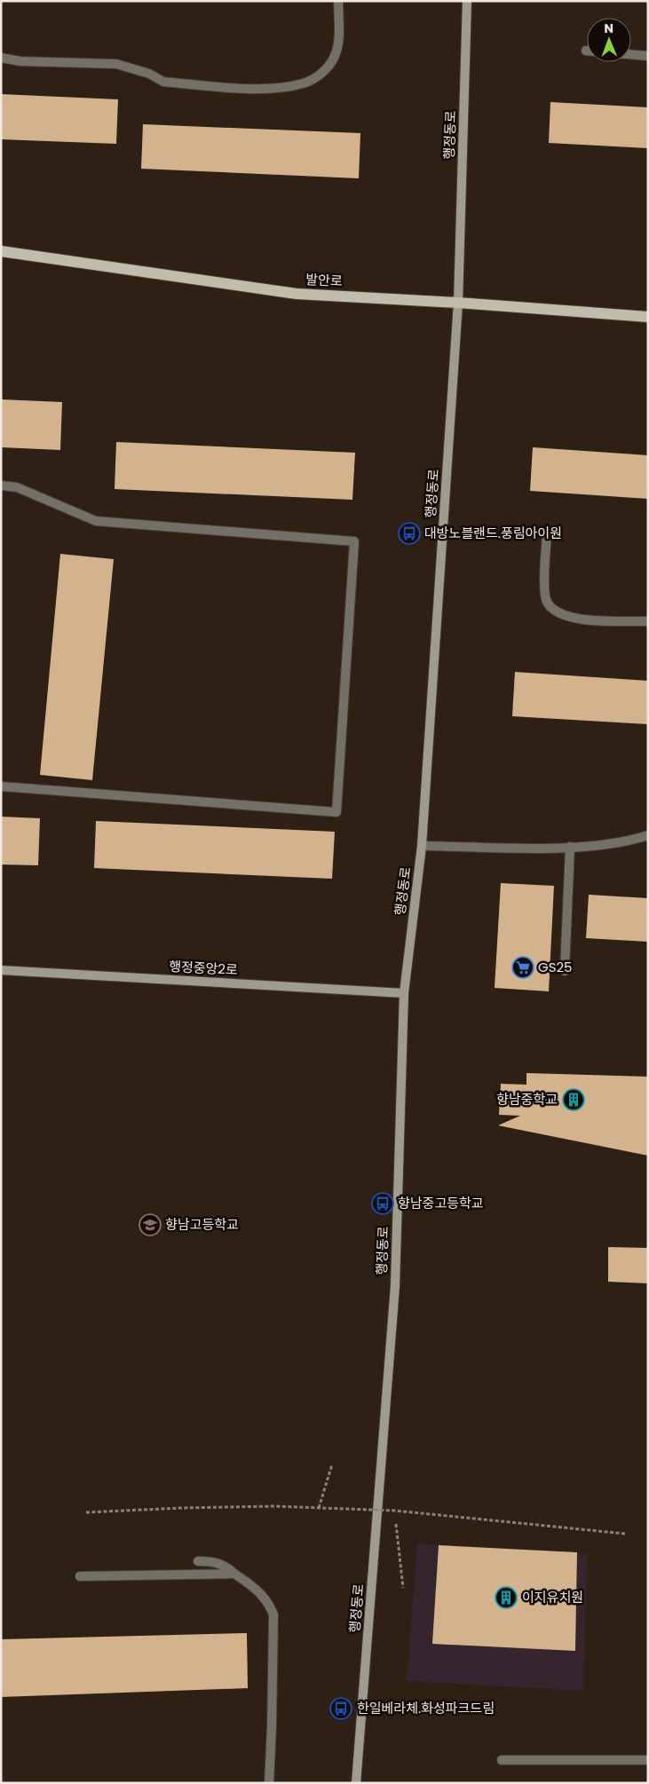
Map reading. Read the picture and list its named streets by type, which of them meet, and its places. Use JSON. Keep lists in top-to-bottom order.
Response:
{
  "streets": {
    "main road": ["발안로"],
    "street": ["행정동로", "행정중앙2로"]
  },
  "crossings": [
    ["행정동로", "발안로"],
    ["행정동로", "행정중앙2로"]
  ],
  "places": {
    "bus stop": ["대방노블랜드.풍림아이원", "향남중고등학교", "한일베라체.화성파크드림"],
    "supermarket": ["GS25"],
    "building": ["향남중학교", "이지유치원"],
    "school or university": ["향남고등학교"]
  },
  "north": "top"
}
